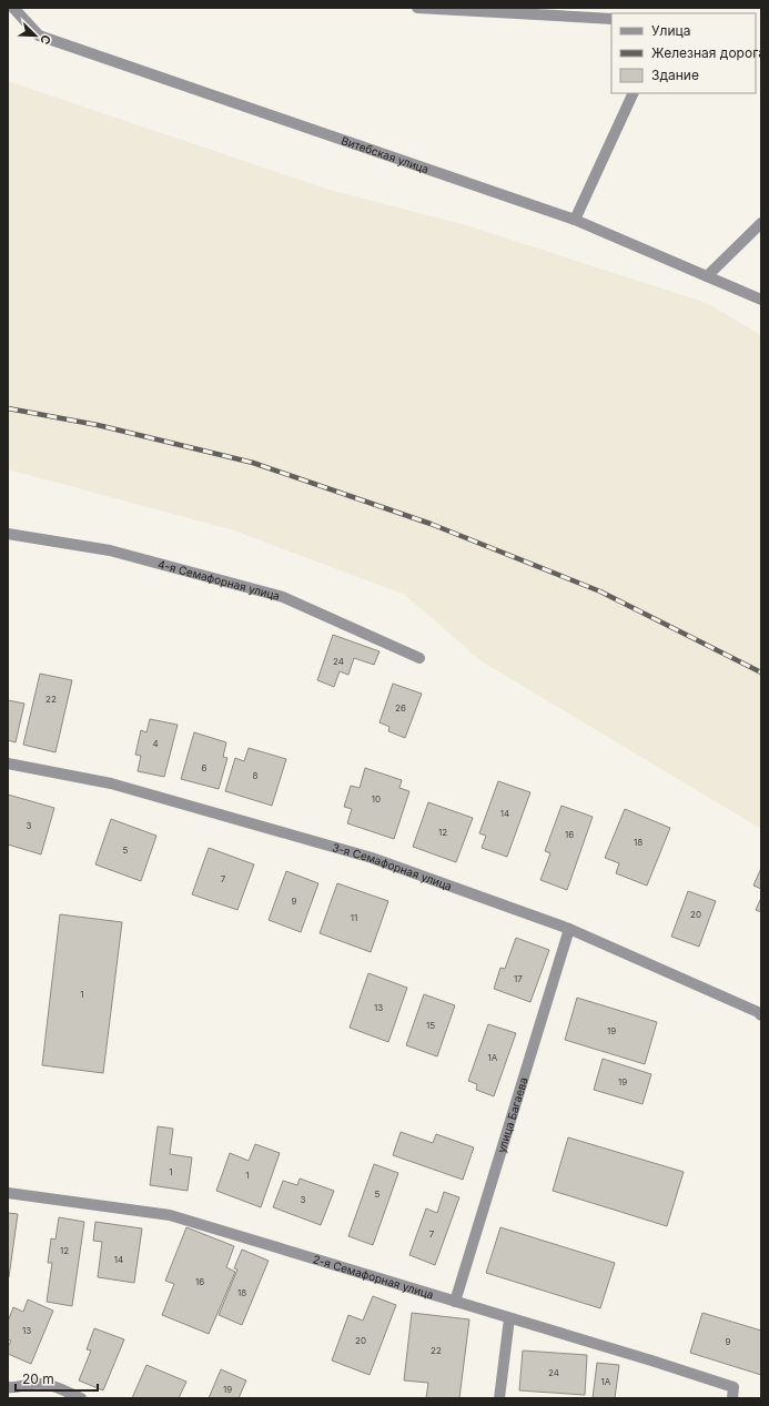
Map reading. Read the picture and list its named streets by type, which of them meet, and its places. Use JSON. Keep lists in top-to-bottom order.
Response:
{
  "streets": {
    "street": [
      "Витебская улица",
      "4-я Семафорная улица",
      "3-я Семафорная улица",
      "улица Багаева",
      "2-я Семафорная улица"
    ]
  },
  "crossings": [
    ["3-я Семафорная улица", "улица Багаева"],
    ["улица Багаева", "2-я Семафорная улица"]
  ],
  "house_numbers": [
    "24",
    "22",
    "26",
    "4",
    "6",
    "8",
    "10",
    "14",
    "3",
    "12",
    "16",
    "18",
    "5",
    "7",
    "9",
    "20",
    "11",
    "17",
    "1",
    "13",
    "15",
    "19",
    "1А",
    "19",
    "1",
    "1",
    "5",
    "3",
    "7",
    "12",
    "14",
    "16",
    "18",
    "13",
    "20",
    "9",
    "22",
    "24",
    "1А",
    "19"
  ],
  "legend": ["Улица", "Железная дорога", "Здание"],
  "scale_bar": "20 m",
  "north": "bottom right"
}
